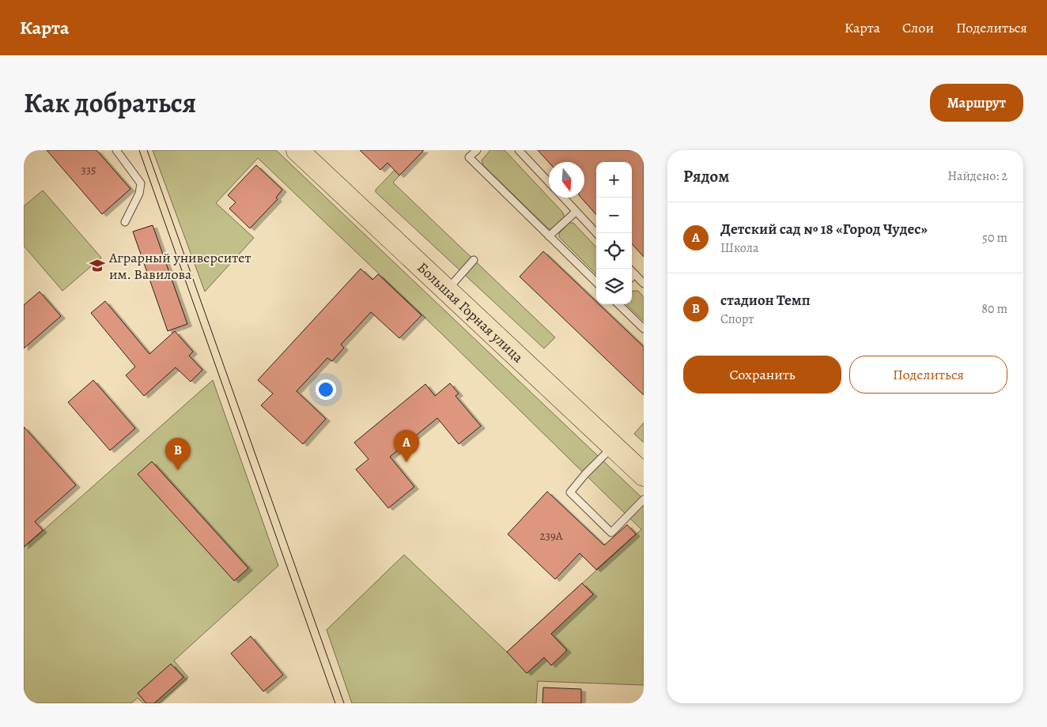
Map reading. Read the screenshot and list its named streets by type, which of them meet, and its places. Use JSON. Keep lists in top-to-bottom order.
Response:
{
  "streets": {
    "main road": ["Большая Горная улица"]
  },
  "places": {
    "school or university": ["Аграрный университет им. Вавилова"]
  },
  "house_numbers": ["335", "239А"],
  "north": "bottom",
  "page": {
    "header": "Карта",
    "nav": ["Карта", "Слои", "Поделиться"],
    "title": "Как добраться",
    "buttons": [
      "Маршрут",
      ["Сохранить", "Поделиться"]
    ],
    "heading": ["Рядом", "Найдено: 2"],
    "map_buttons": ["+", "−"],
    "list": [
      {
        "mark": "A",
        "name": "Детский сад № 18 «Город Чудес»",
        "note": "Школа",
        "value": "50 m"
      },
      {
        "mark": "B",
        "name": "стадион Темп",
        "note": "Спорт",
        "value": "80 m"
      }
    ],
    "pins": ["A", "B"]
  }
}
